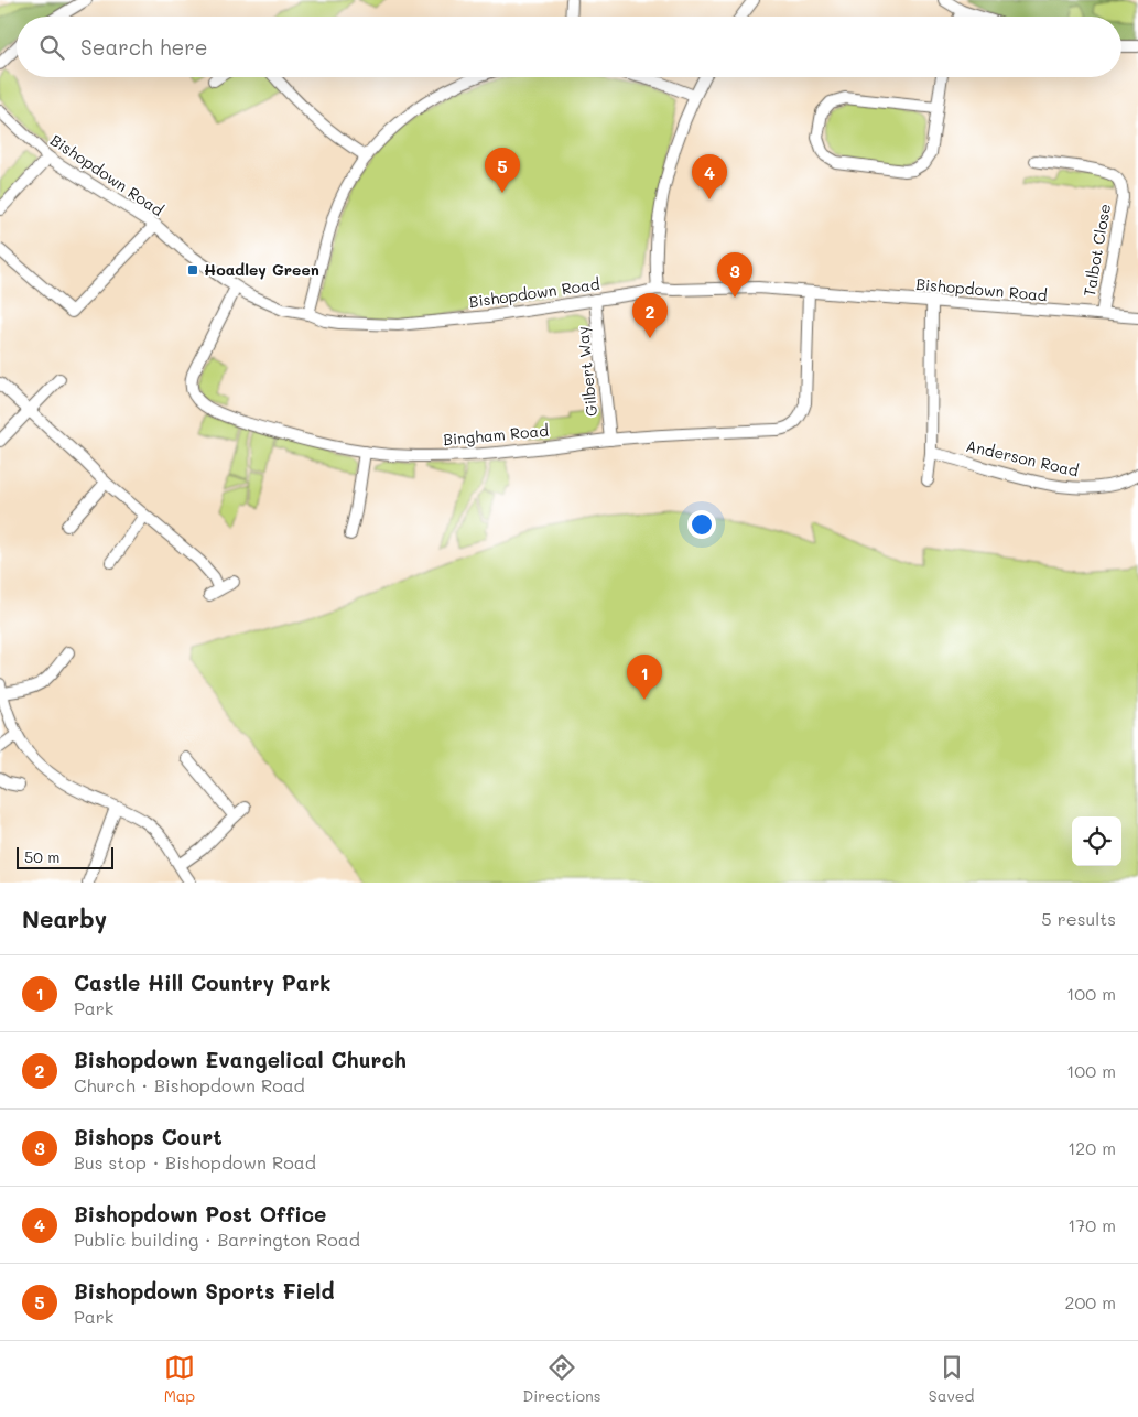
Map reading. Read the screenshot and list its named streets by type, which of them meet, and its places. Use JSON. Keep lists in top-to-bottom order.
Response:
{
  "streets": {
    "street": [
      "Bishopdown Road",
      "Talbot Close",
      "Gilbert Way",
      "Bingham Road",
      "Anderson Road"
    ]
  },
  "crossings": [
    ["Bishopdown Road", "Talbot Close"],
    ["Bishopdown Road", "Gilbert Way"],
    ["Bishopdown Road", "Bingham Road"],
    ["Gilbert Way", "Bingham Road"]
  ],
  "places": {
    "transit": ["Hoadley Green"]
  },
  "scale_bar": "50 m",
  "page": {
    "search": "Search here",
    "pins": [
      "5",
      "4",
      "3",
      "2",
      "1"
    ],
    "scale": "50 m",
    "heading": ["Nearby", "5 results"],
    "list": [
      {
        "mark": "1",
        "name": "Castle Hill Country Park",
        "note": "Park",
        "value": "100 m"
      },
      {
        "mark": "2",
        "name": "Bishopdown Evangelical Church",
        "note": "Church · Bishopdown Road",
        "value": "100 m"
      },
      {
        "mark": "3",
        "name": "Bishops Court",
        "note": "Bus stop · Bishopdown Road",
        "value": "120 m"
      },
      {
        "mark": "4",
        "name": "Bishopdown Post Office",
        "note": "Public building · Barrington Road",
        "value": "170 m"
      },
      {
        "mark": "5",
        "name": "Bishopdown Sports Field",
        "note": "Park",
        "value": "200 m"
      }
    ],
    "nav": ["Map", "Directions", "Saved"]
  }
}
